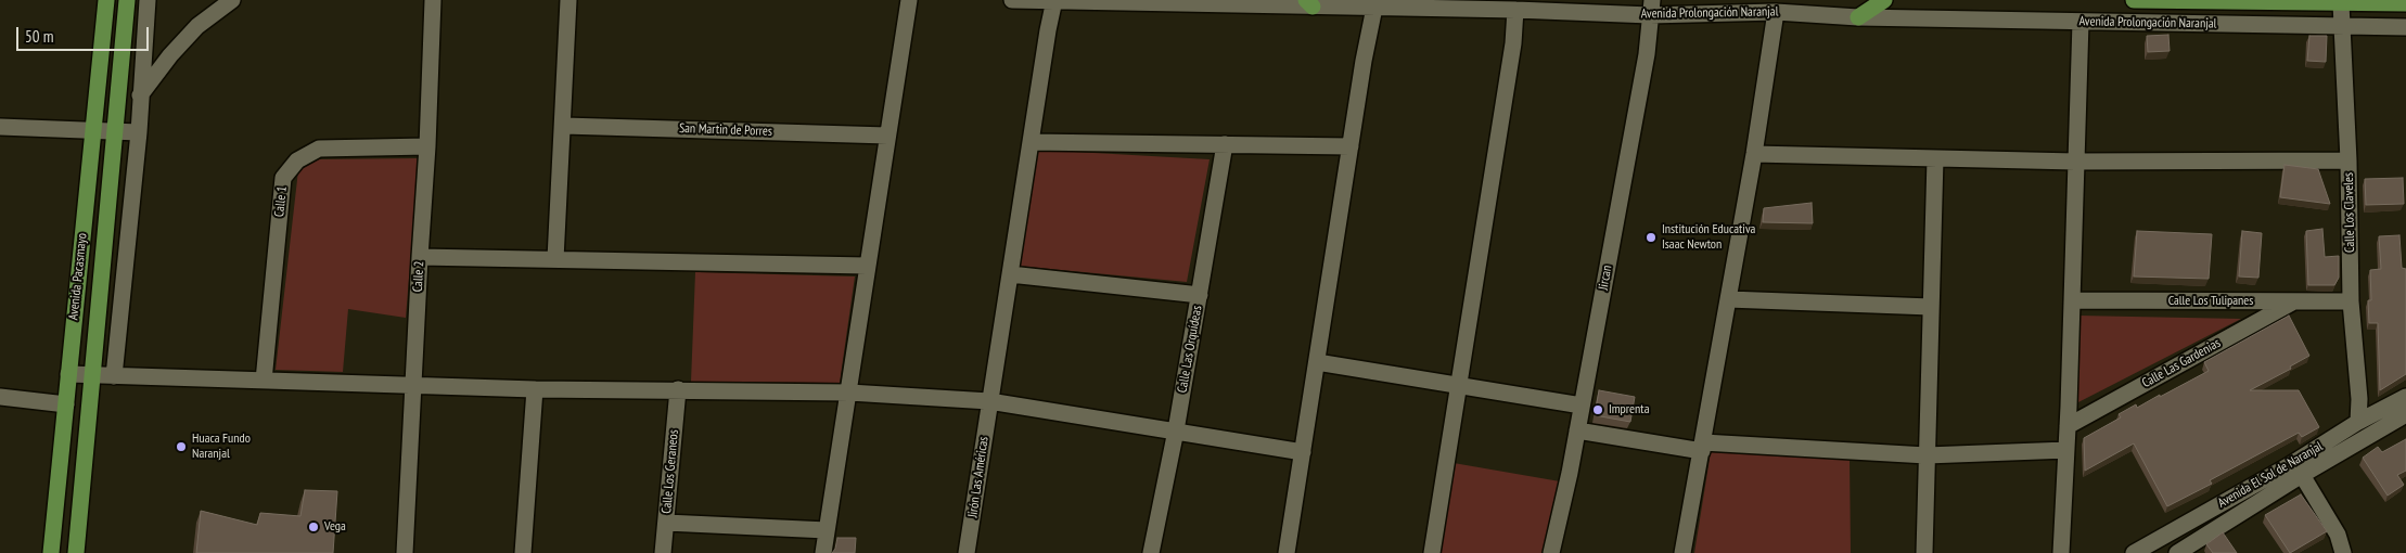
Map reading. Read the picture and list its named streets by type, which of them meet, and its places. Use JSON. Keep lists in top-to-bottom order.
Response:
{
  "streets": {
    "main road": ["Avenida Prolongación Naranjal", "Avenida Pacasmayo"],
    "street": [
      "San Martin de Porres",
      "Calle 1",
      "Calle Los Claveles",
      "Calle 2",
      "Jircan",
      "Calle Los Tulipanes",
      "Calle Las Orquídeas",
      "Calle Las Gardenias",
      "Calle Los Geraneos",
      "Avenida El Sol de Naranjal",
      "Jirón Las Américas"
    ]
  },
  "crossings": [
    ["Avenida Prolongación Naranjal", "Calle Los Claveles"],
    ["Avenida Prolongación Naranjal", "Jircan"],
    ["Avenida Prolongación Naranjal", "Jirón Las Américas"],
    ["Calle 1", "Calle 2"],
    ["Calle Los Claveles", "Calle Los Tulipanes"],
    ["Calle Los Claveles", "Avenida El Sol de Naranjal"],
    ["Calle Los Tulipanes", "Calle Las Gardenias"]
  ],
  "places": [
    "Institución Educativa Isaac Newton",
    "Imprenta",
    "Huaca Fundo Naranjal",
    "Vega"
  ],
  "scale_bar": "50 m"
}
